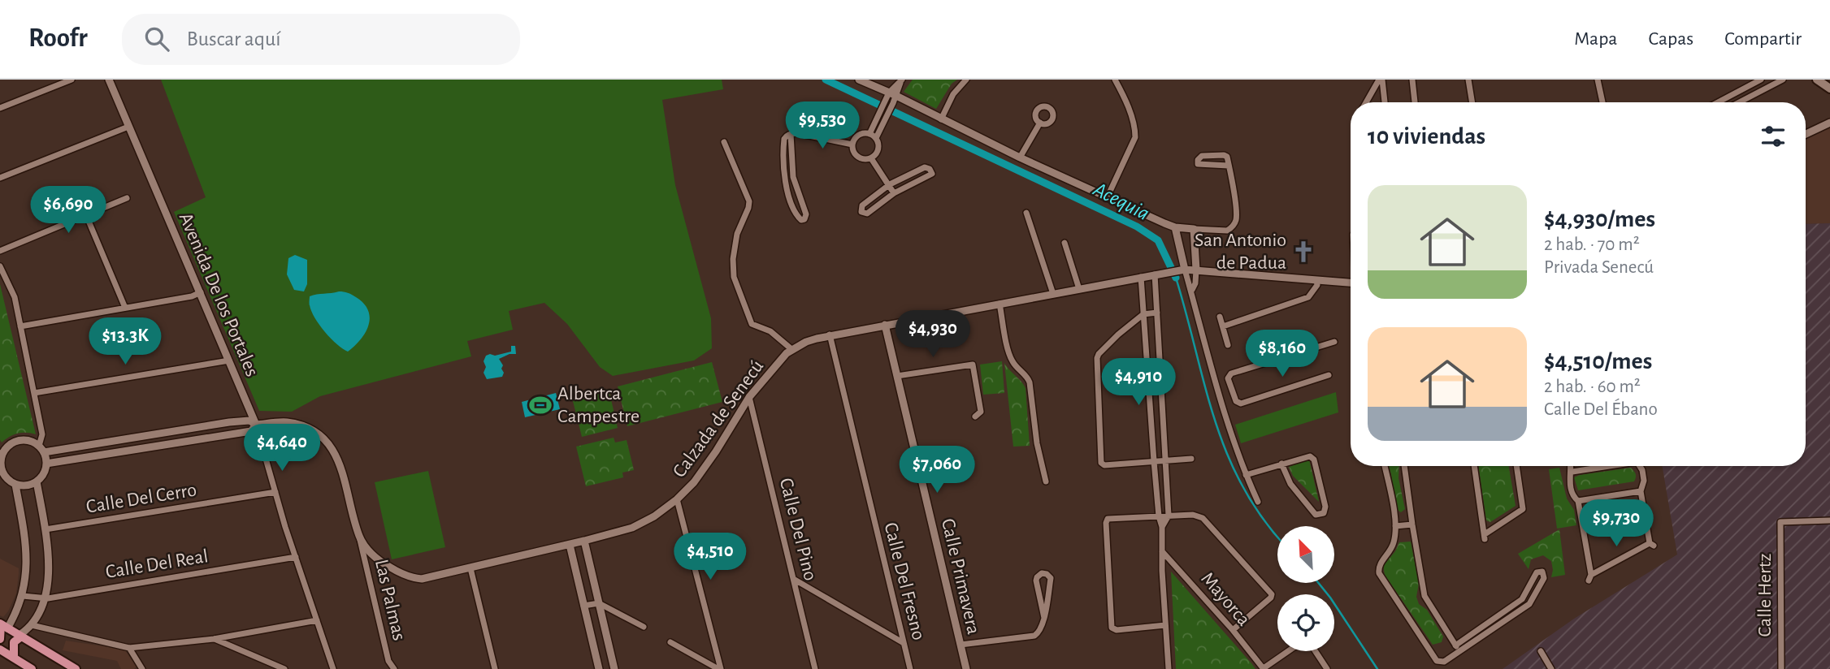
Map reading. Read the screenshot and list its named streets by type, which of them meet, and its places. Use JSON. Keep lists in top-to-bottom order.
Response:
{
  "streets": {
    "street": [
      "Avenida De los Portales",
      "Calzada de Senecú",
      "Calle Del Cerro",
      "Calle Del Pino",
      "Calle Del Real",
      "Calle Primavera",
      "Calle Del Fresno",
      "Calle Hertz",
      "Mayorca",
      "Las Palmas"
    ]
  },
  "crossings": [
    ["Avenida De los Portales", "Calzada de Senecú"],
    ["Avenida De los Portales", "Calle Del Cerro"],
    ["Avenida De los Portales", "Calle Del Real"],
    ["Calzada de Senecú", "Calle Del Pino"],
    ["Calzada de Senecú", "Calle Primavera"],
    ["Calzada de Senecú", "Calle Del Fresno"],
    ["Calzada de Senecú", "Las Palmas"]
  ],
  "water": ["Acequia"],
  "places": {
    "church": ["San Antonio de Padua"],
    "sports": ["Albertca Campestre"]
  },
  "north": "top left",
  "page": {
    "header": "Roofr",
    "search": "Buscar aquí",
    "nav": ["Mapa", "Capas", "Compartir"],
    "price": [
      "$9,530",
      "$6,690",
      "$4,930",
      "$13.3K",
      "$8,160",
      "$4,910",
      "$4,640",
      "$7,060",
      "$9,730",
      "$4,510"
    ],
    "heading": "10 viviendas",
    "list": [
      {
        "name": "$4,930/mes",
        "note": "2 hab. · 70 m² · Privada Senecú"
      },
      {
        "name": "$4,510/mes",
        "note": "2 hab. · 60 m² · Calle Del Ébano"
      }
    ]
  }
}
